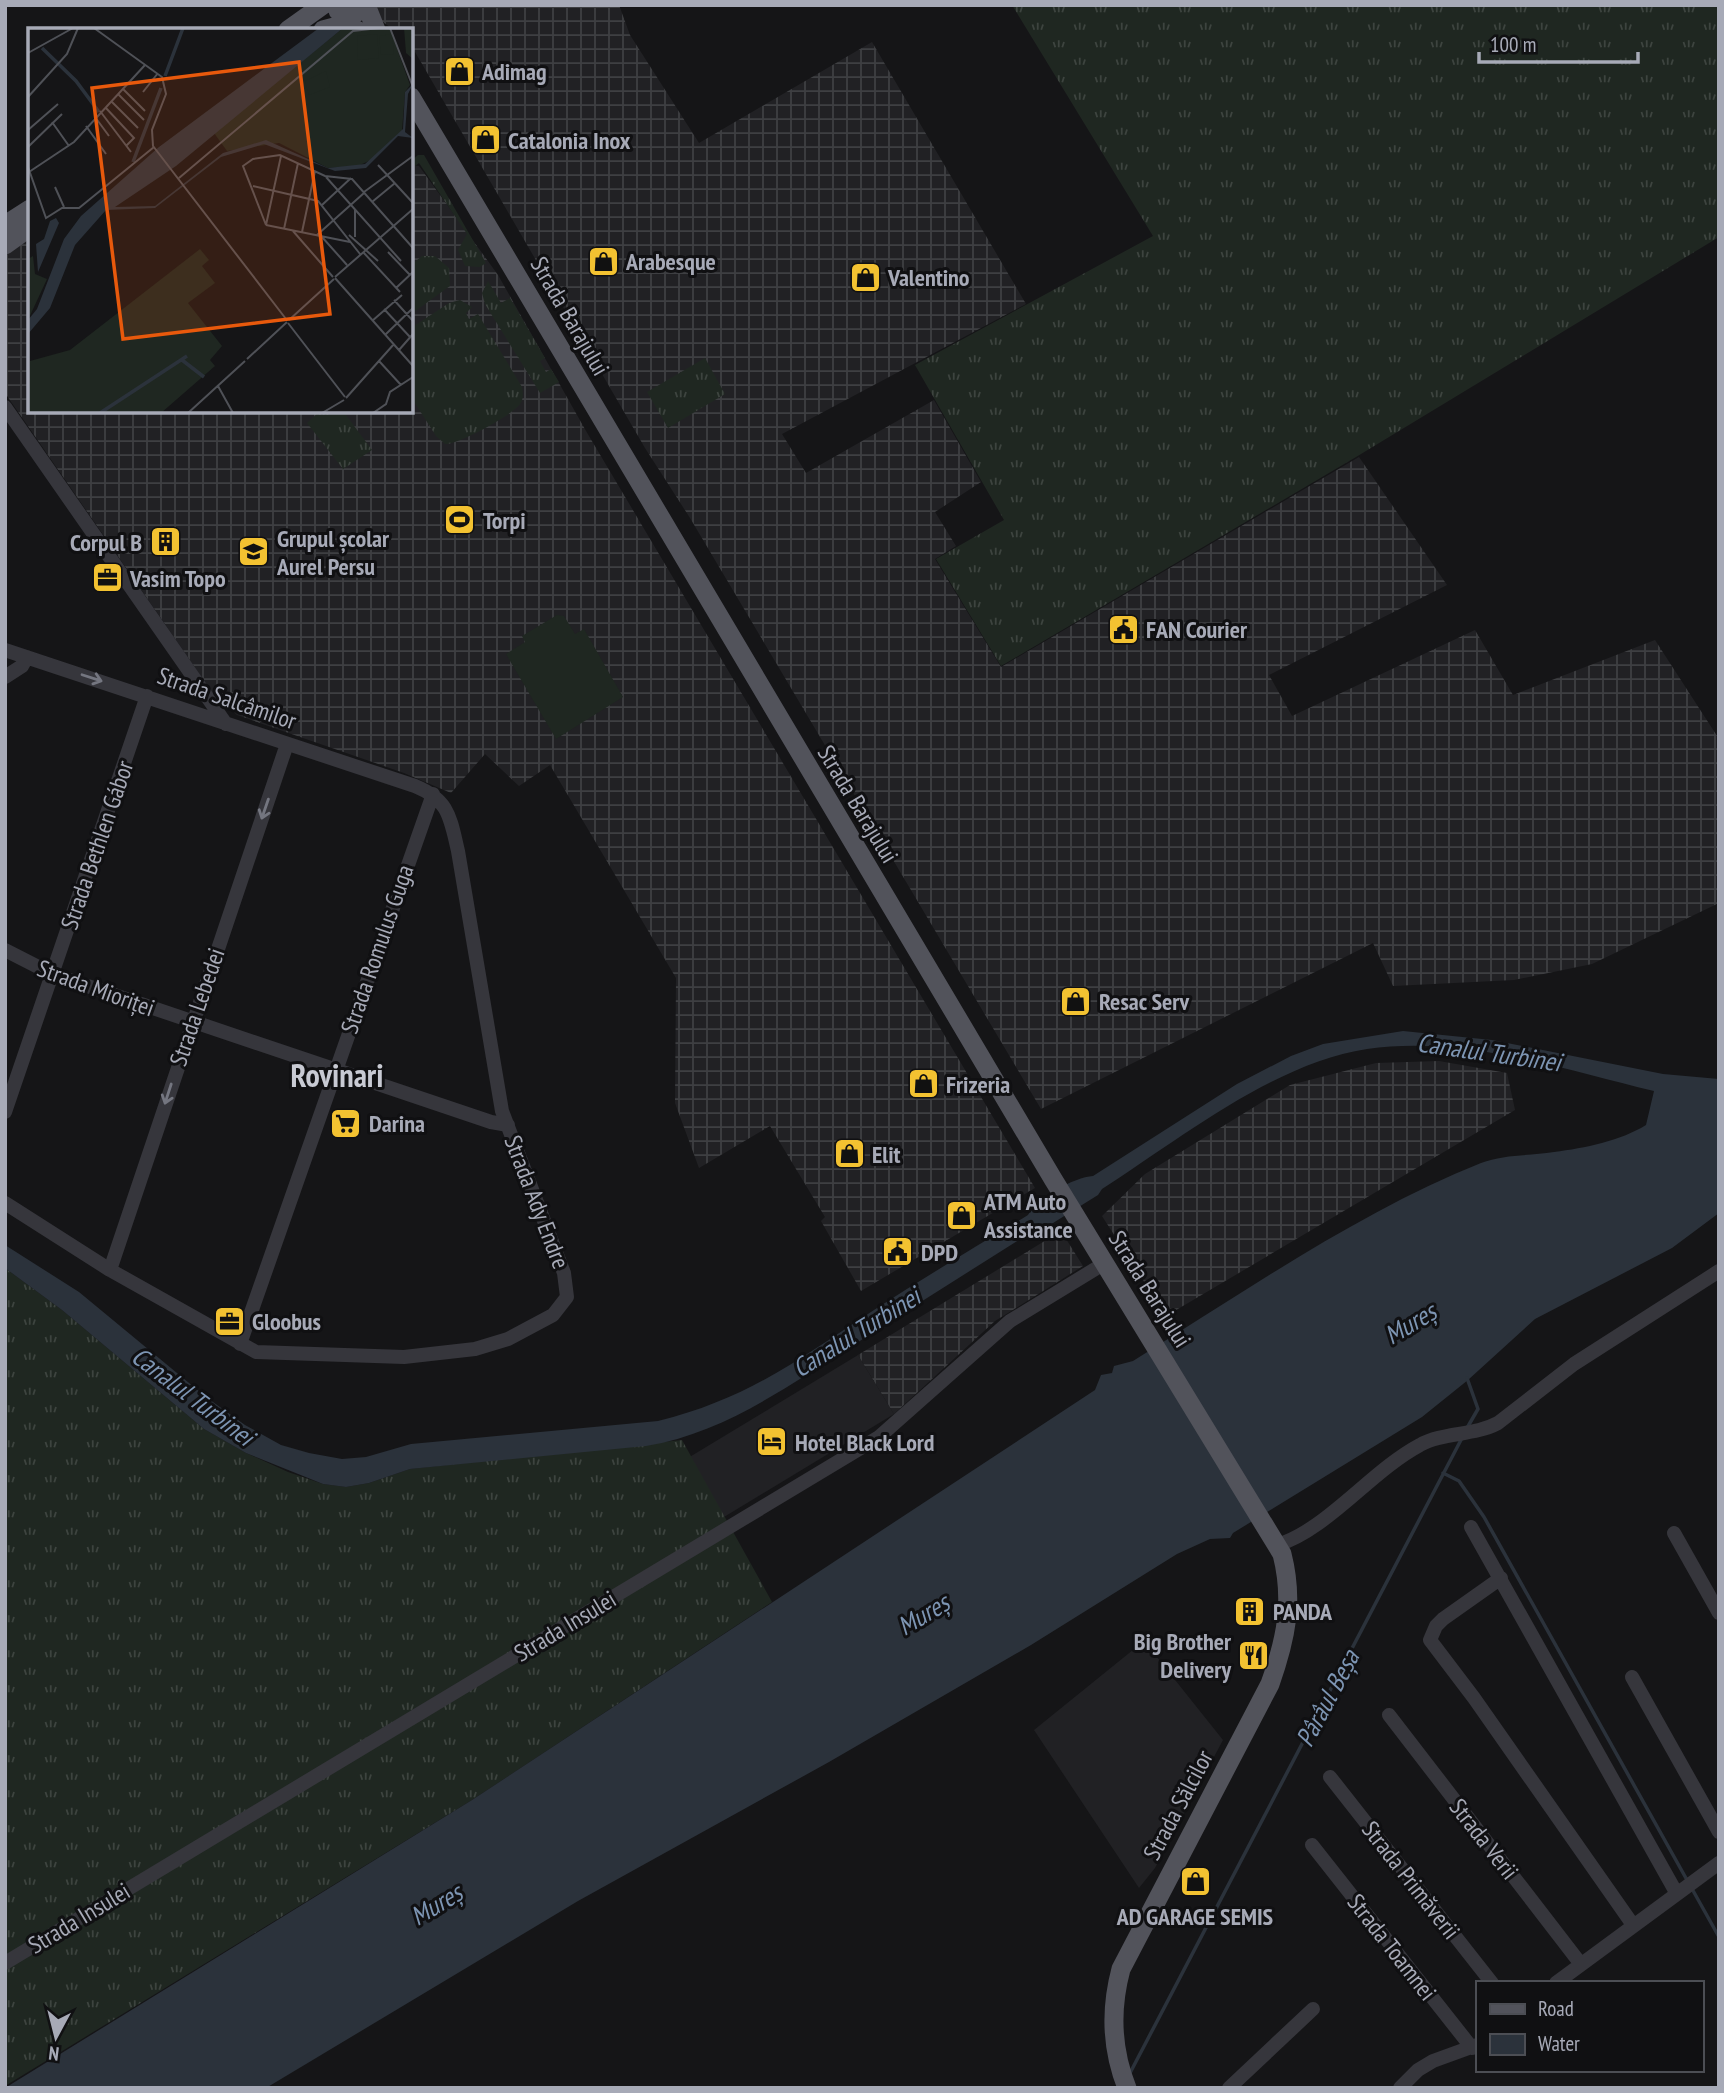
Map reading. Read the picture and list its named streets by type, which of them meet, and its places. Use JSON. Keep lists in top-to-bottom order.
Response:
{
  "streets": {
    "main road": ["Strada Barajului", "Strada Sălcilor"],
    "street": [
      "Strada Salcâmilor",
      "Strada Bethlen Gábor",
      "Strada Romulus Guga",
      "Strada Mioriței",
      "Strada Lebedei",
      "Strada Ady Endre",
      "Strada Insulei",
      "Strada Verii",
      "Strada Primăverii",
      "Strada Toamnei"
    ]
  },
  "crossings": [
    ["Strada Barajului", "Strada Insulei"],
    ["Strada Barajului", "Strada Sălcilor"],
    ["Strada Salcâmilor", "Strada Bethlen Gábor"],
    ["Strada Salcâmilor", "Strada Romulus Guga"],
    ["Strada Salcâmilor", "Strada Lebedei"],
    ["Strada Salcâmilor", "Strada Ady Endre"],
    ["Strada Bethlen Gábor", "Strada Mioriței"],
    ["Strada Romulus Guga", "Strada Mioriței"],
    ["Strada Romulus Guga", "Strada Ady Endre"],
    ["Strada Mioriței", "Strada Lebedei"],
    ["Strada Mioriței", "Strada Ady Endre"],
    ["Strada Lebedei", "Strada Ady Endre"]
  ],
  "one_way": ["Strada Lebedei"],
  "districts": ["Rovinari"],
  "water": ["Canalul Turbinei", "Mureș", "Pârâul Beșa"],
  "places": {
    "shop": [
      "Adimag",
      "Catalonia Inox",
      "Arabesque",
      "Valentino",
      "Resac Serv",
      "Frizeria",
      "Elit",
      "ATM Auto Assistance",
      "AD GARAGE SEMIS"
    ],
    "sports": ["Torpi"],
    "building": ["Corpul B", "PANDA"],
    "school or university": ["Grupul școlar Aurel Persu"],
    "office": ["Vasim Topo", "Gloobus"],
    "public building": ["FAN Courier", "DPD"],
    "supermarket": ["Darina"],
    "hotel": ["Hotel Black Lord"],
    "restaurant": ["Big Brother Delivery"]
  },
  "legend": ["Road", "Water"],
  "scale_bar": "100 m",
  "north": "bottom"
}
